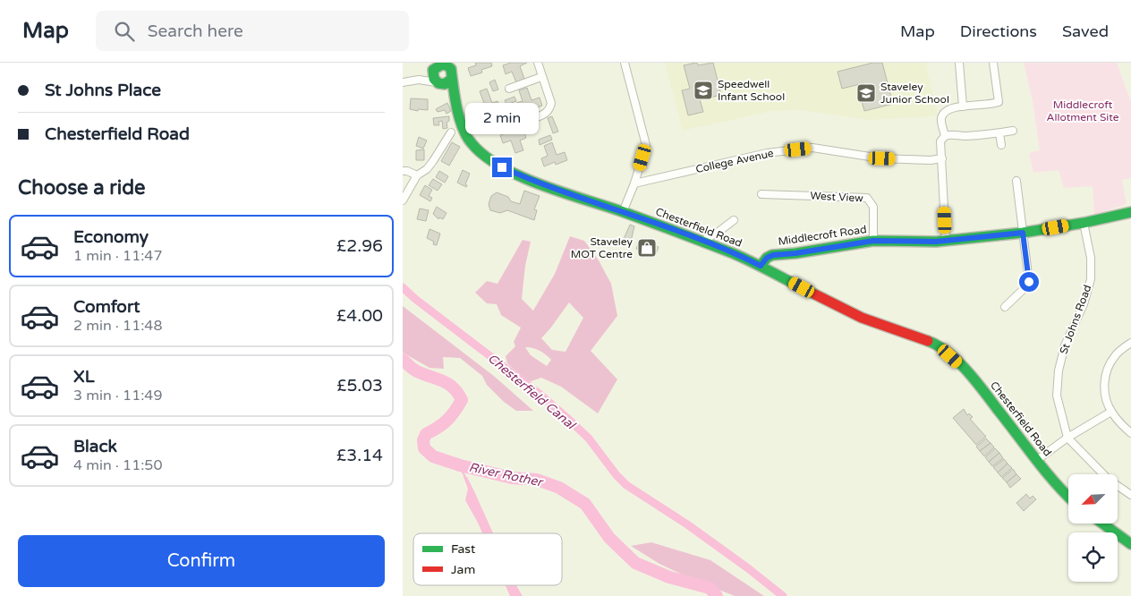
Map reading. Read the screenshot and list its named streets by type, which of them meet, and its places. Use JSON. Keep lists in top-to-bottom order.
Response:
{
  "streets": {
    "main road": ["Chesterfield Road", "Middlecroft Road"],
    "street": ["College Avenue", "West View", "St Johns Road"]
  },
  "crossings": [
    ["West View", "Middlecroft Road"],
    ["Chesterfield Road", "Middlecroft Road"],
    ["Middlecroft Road", "St Johns Road"]
  ],
  "water": ["Chesterfield Canal", "River Rother"],
  "parks": ["Middlecroft Allotment Site"],
  "places": {
    "school or university": ["Speedwell Infant School", "Staveley Junior School"],
    "shop": ["Staveley MOT Centre"]
  },
  "legend": ["Fast", "Jam"],
  "north": "bottom left",
  "page": {
    "header": "Map",
    "search": "Search here",
    "nav": ["Map", "Directions", "Saved"],
    "banner": ["St Johns Place", "Chesterfield Road"],
    "bubble": "2 min",
    "heading": "Choose a ride",
    "list": [
      {
        "name": "Economy",
        "note": "1 min · 11:47",
        "value": "£2.96"
      },
      {
        "name": "Comfort",
        "note": "2 min · 11:48",
        "value": "£4.00"
      },
      {
        "name": "XL",
        "note": "3 min · 11:49",
        "value": "£5.03"
      },
      {
        "name": "Black",
        "note": "4 min · 11:50",
        "value": "£3.14"
      }
    ],
    "buttons": "Confirm"
  }
}
